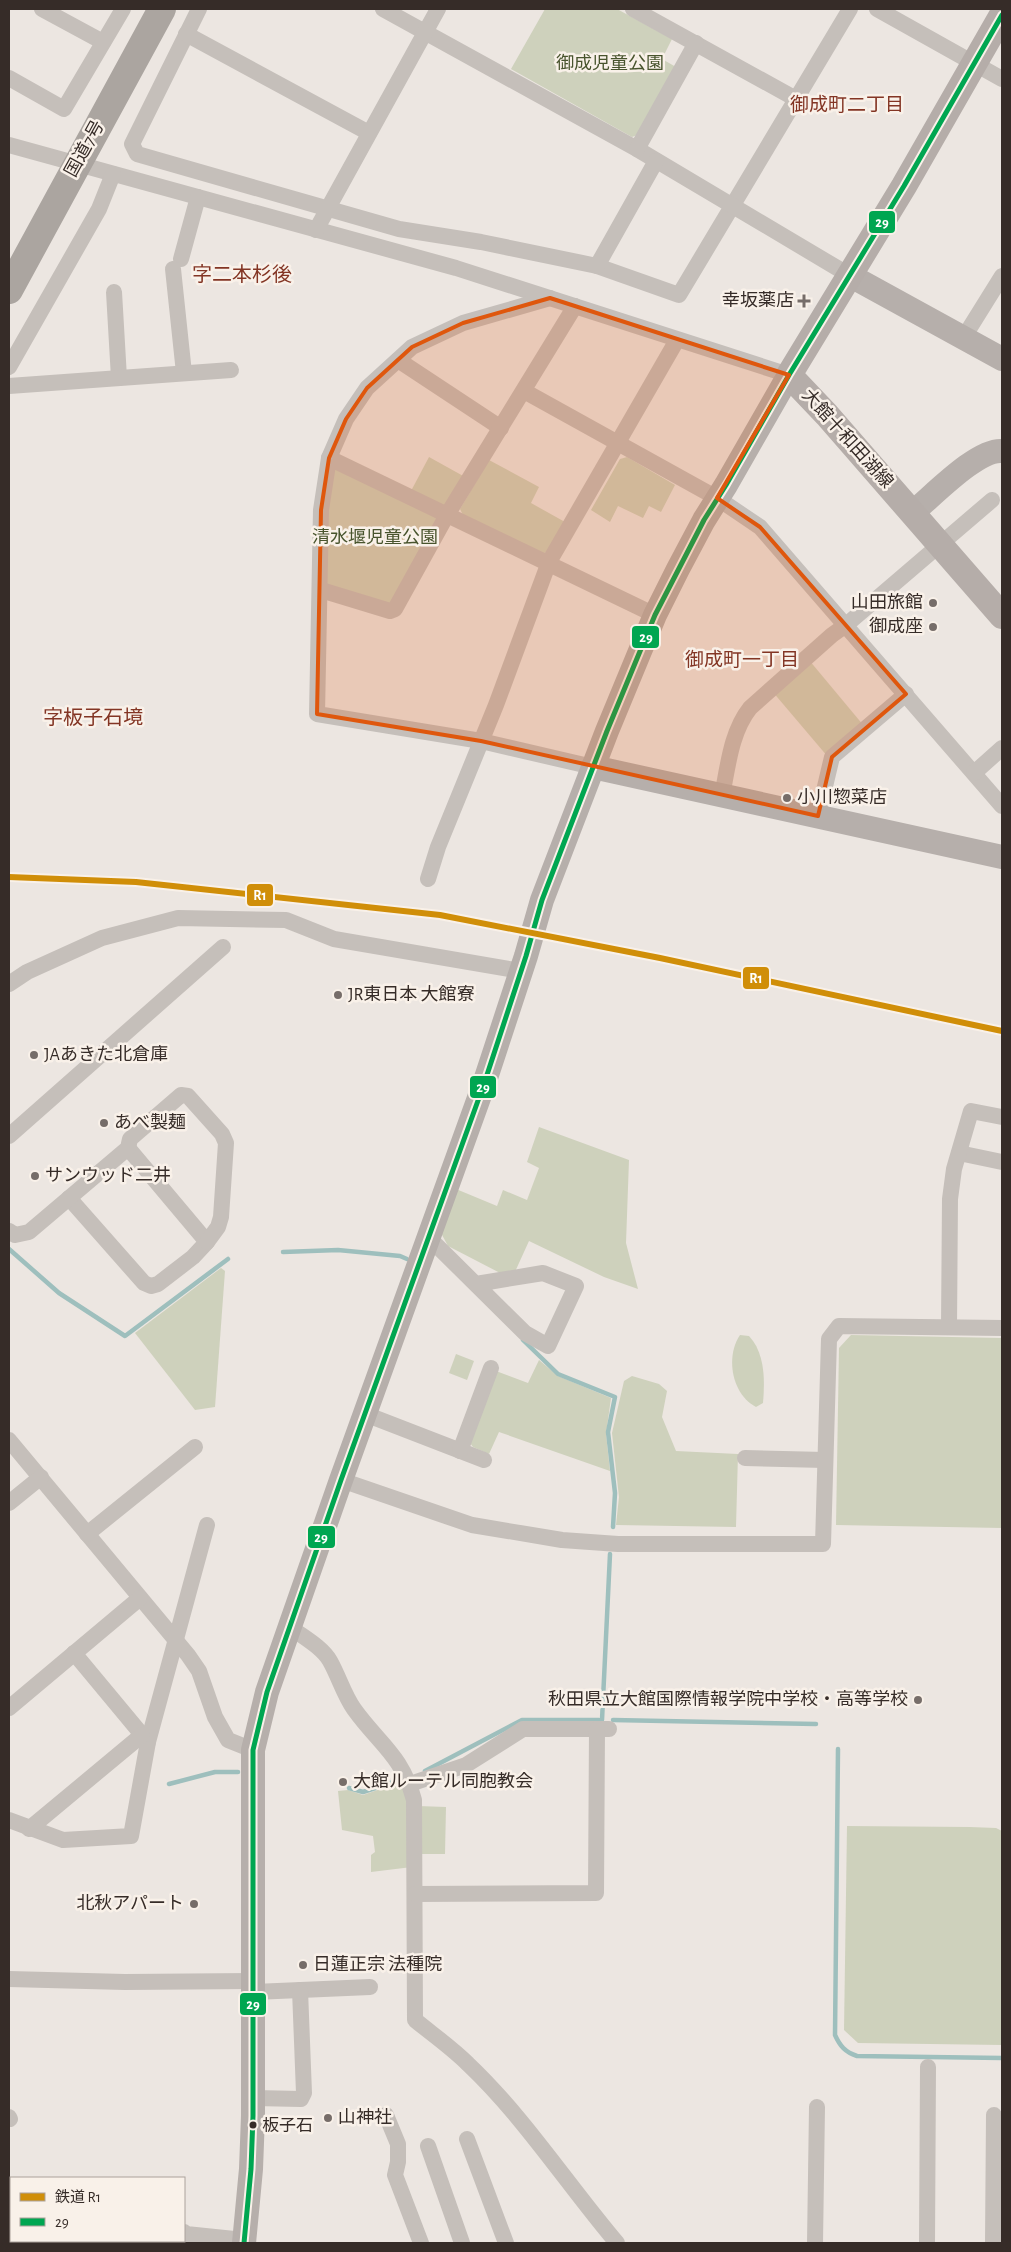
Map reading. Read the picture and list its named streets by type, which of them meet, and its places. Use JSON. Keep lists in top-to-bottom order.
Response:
{
  "streets": {
    "highway": ["国道7号"],
    "main road": ["大館十和田湖線"]
  },
  "districts": [
    "御成町二丁目",
    "字二本杉後",
    "御成町一丁目",
    "字板子石境"
  ],
  "parks": ["御成児童公園", "清水堰児童公園"],
  "places": {
    "health": ["幸坂薬店"],
    "other": [
      "山田旅館",
      "御成座",
      "小川惣菜店",
      "JR東日本 大館寮",
      "JAあきた北倉庫",
      "あべ製麺",
      "サンウッド二井",
      "秋田県立大館国際情報学院中学校・高等学校",
      "大館ルーテル同胞教会",
      "北秋アパート",
      "日蓮正宗 法種院",
      "山神社",
      "板子石"
    ]
  },
  "lines": ["transit line 29", "rail line R1"],
  "legend": ["鉄道 R1", "29"]
}
